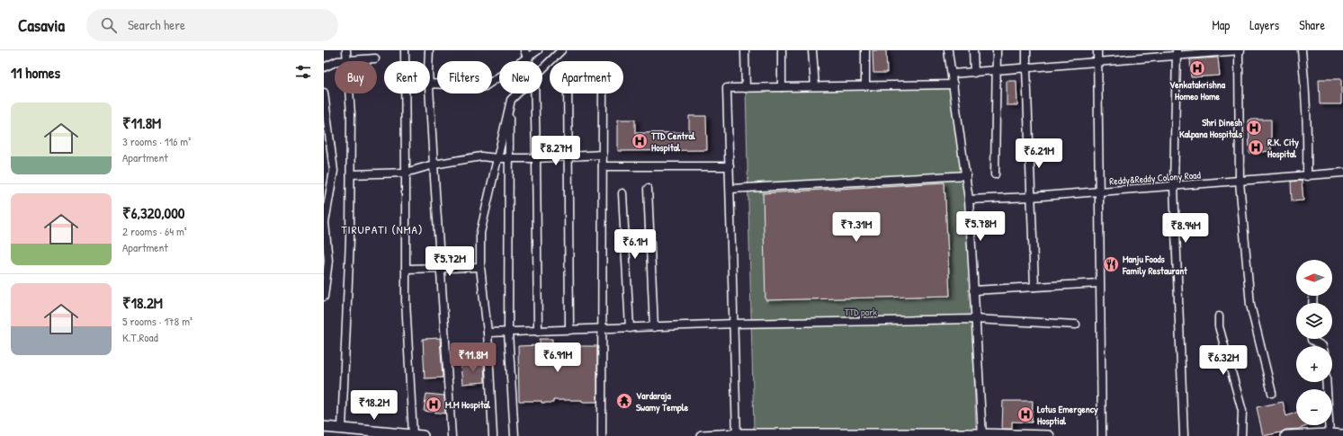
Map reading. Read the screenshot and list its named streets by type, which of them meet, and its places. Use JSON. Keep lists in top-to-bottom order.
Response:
{
  "streets": {
    "street": ["Reddy&Reddy Colony Road"]
  },
  "districts": ["TIRUPATI (NMA)"],
  "parks": ["TTD park"],
  "places": {
    "hospital": [
      "Venkatakrishna Homeo Home",
      "Shri Dinesh Kalpana Hospitals",
      "TTD Central Hospital",
      "R.K. City Hospital",
      "M.M Hospital",
      "Lotus Emergency Hosptial"
    ],
    "restaurant": ["Manju Foods Family Restaurant"],
    "temple": ["Vardaraja Swamy Temple"]
  },
  "north": "left",
  "page": {
    "header": "Casavia",
    "search": "Search here",
    "nav": ["Map", "Layers", "Share"],
    "heading": "11 homes",
    "chip": [
      "Buy",
      "Rent",
      "Filters",
      "New",
      "Apartment"
    ],
    "list": [
      {
        "name": "₹11.8M",
        "note": "3 rooms · 116 m² · Apartment"
      },
      {
        "name": "₹6,320,000",
        "note": "2 rooms · 64 m² · Apartment"
      },
      {
        "name": "₹18.2M",
        "note": "5 rooms · 178 m² · K.T.Road"
      }
    ],
    "price": [
      "₹8.27M",
      "₹6.21M",
      "₹5.78M",
      "₹7.31M",
      "₹8.94M",
      "₹6.1M",
      "₹5.72M",
      "₹11.8M",
      "₹6.91M",
      "₹6.32M",
      "₹18.2M"
    ],
    "map_buttons": ["+", "−"]
  }
}
